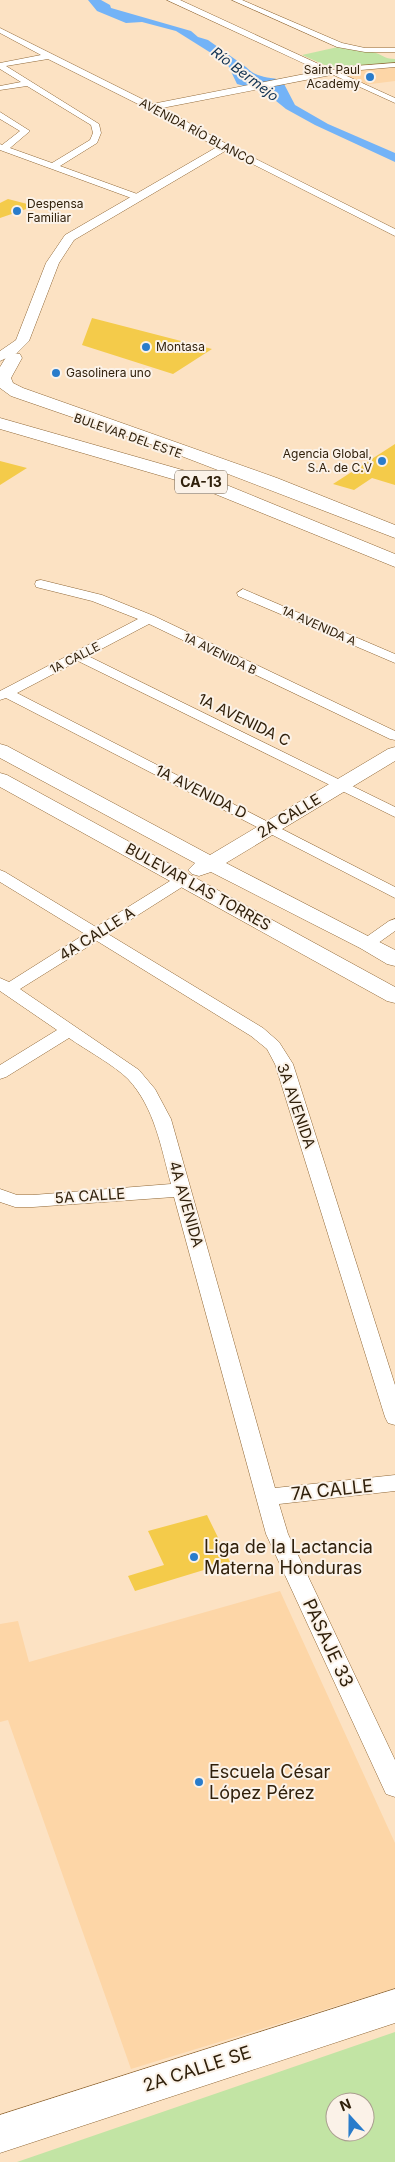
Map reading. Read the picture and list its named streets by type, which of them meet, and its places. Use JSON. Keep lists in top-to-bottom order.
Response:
{
  "streets": {
    "highway": ["BULEVAR DEL ESTE", "CA-13"],
    "street": [
      "AVENIDA RÍO BLANCO",
      "1A AVENIDA A",
      "1A AVENIDA B",
      "1A CALLE",
      "1A AVENIDA C",
      "1A AVENIDA D",
      "2A CALLE",
      "BULEVAR LAS TORRES",
      "4A CALLE A",
      "3A AVENIDA",
      "5A CALLE",
      "4A AVENIDA",
      "7A CALLE",
      "PASAJE 33",
      "2A CALLE SE"
    ]
  },
  "crossings": [
    ["1A AVENIDA B", "1A CALLE"],
    ["1A CALLE", "1A AVENIDA C"],
    ["1A CALLE", "1A AVENIDA D"],
    ["1A AVENIDA C", "2A CALLE"],
    ["1A AVENIDA D", "2A CALLE"],
    ["2A CALLE", "BULEVAR LAS TORRES"],
    ["2A CALLE", "4A CALLE A"],
    ["BULEVAR LAS TORRES", "4A CALLE A"],
    ["4A CALLE A", "3A AVENIDA"],
    ["4A CALLE A", "4A AVENIDA"],
    ["5A CALLE", "4A AVENIDA"],
    ["4A AVENIDA", "7A CALLE"],
    ["4A AVENIDA", "PASAJE 33"],
    ["7A CALLE", "PASAJE 33"]
  ],
  "water": ["Río Bermejo"],
  "places": [
    "Saint Paul Academy",
    "Despensa Familiar",
    "Montasa",
    "Gasolinera uno",
    "Agencia Global, S.A. de C.V",
    "Liga de la Lactancia Materna Honduras",
    "Escuela César López Pérez"
  ],
  "north": "top"
}
